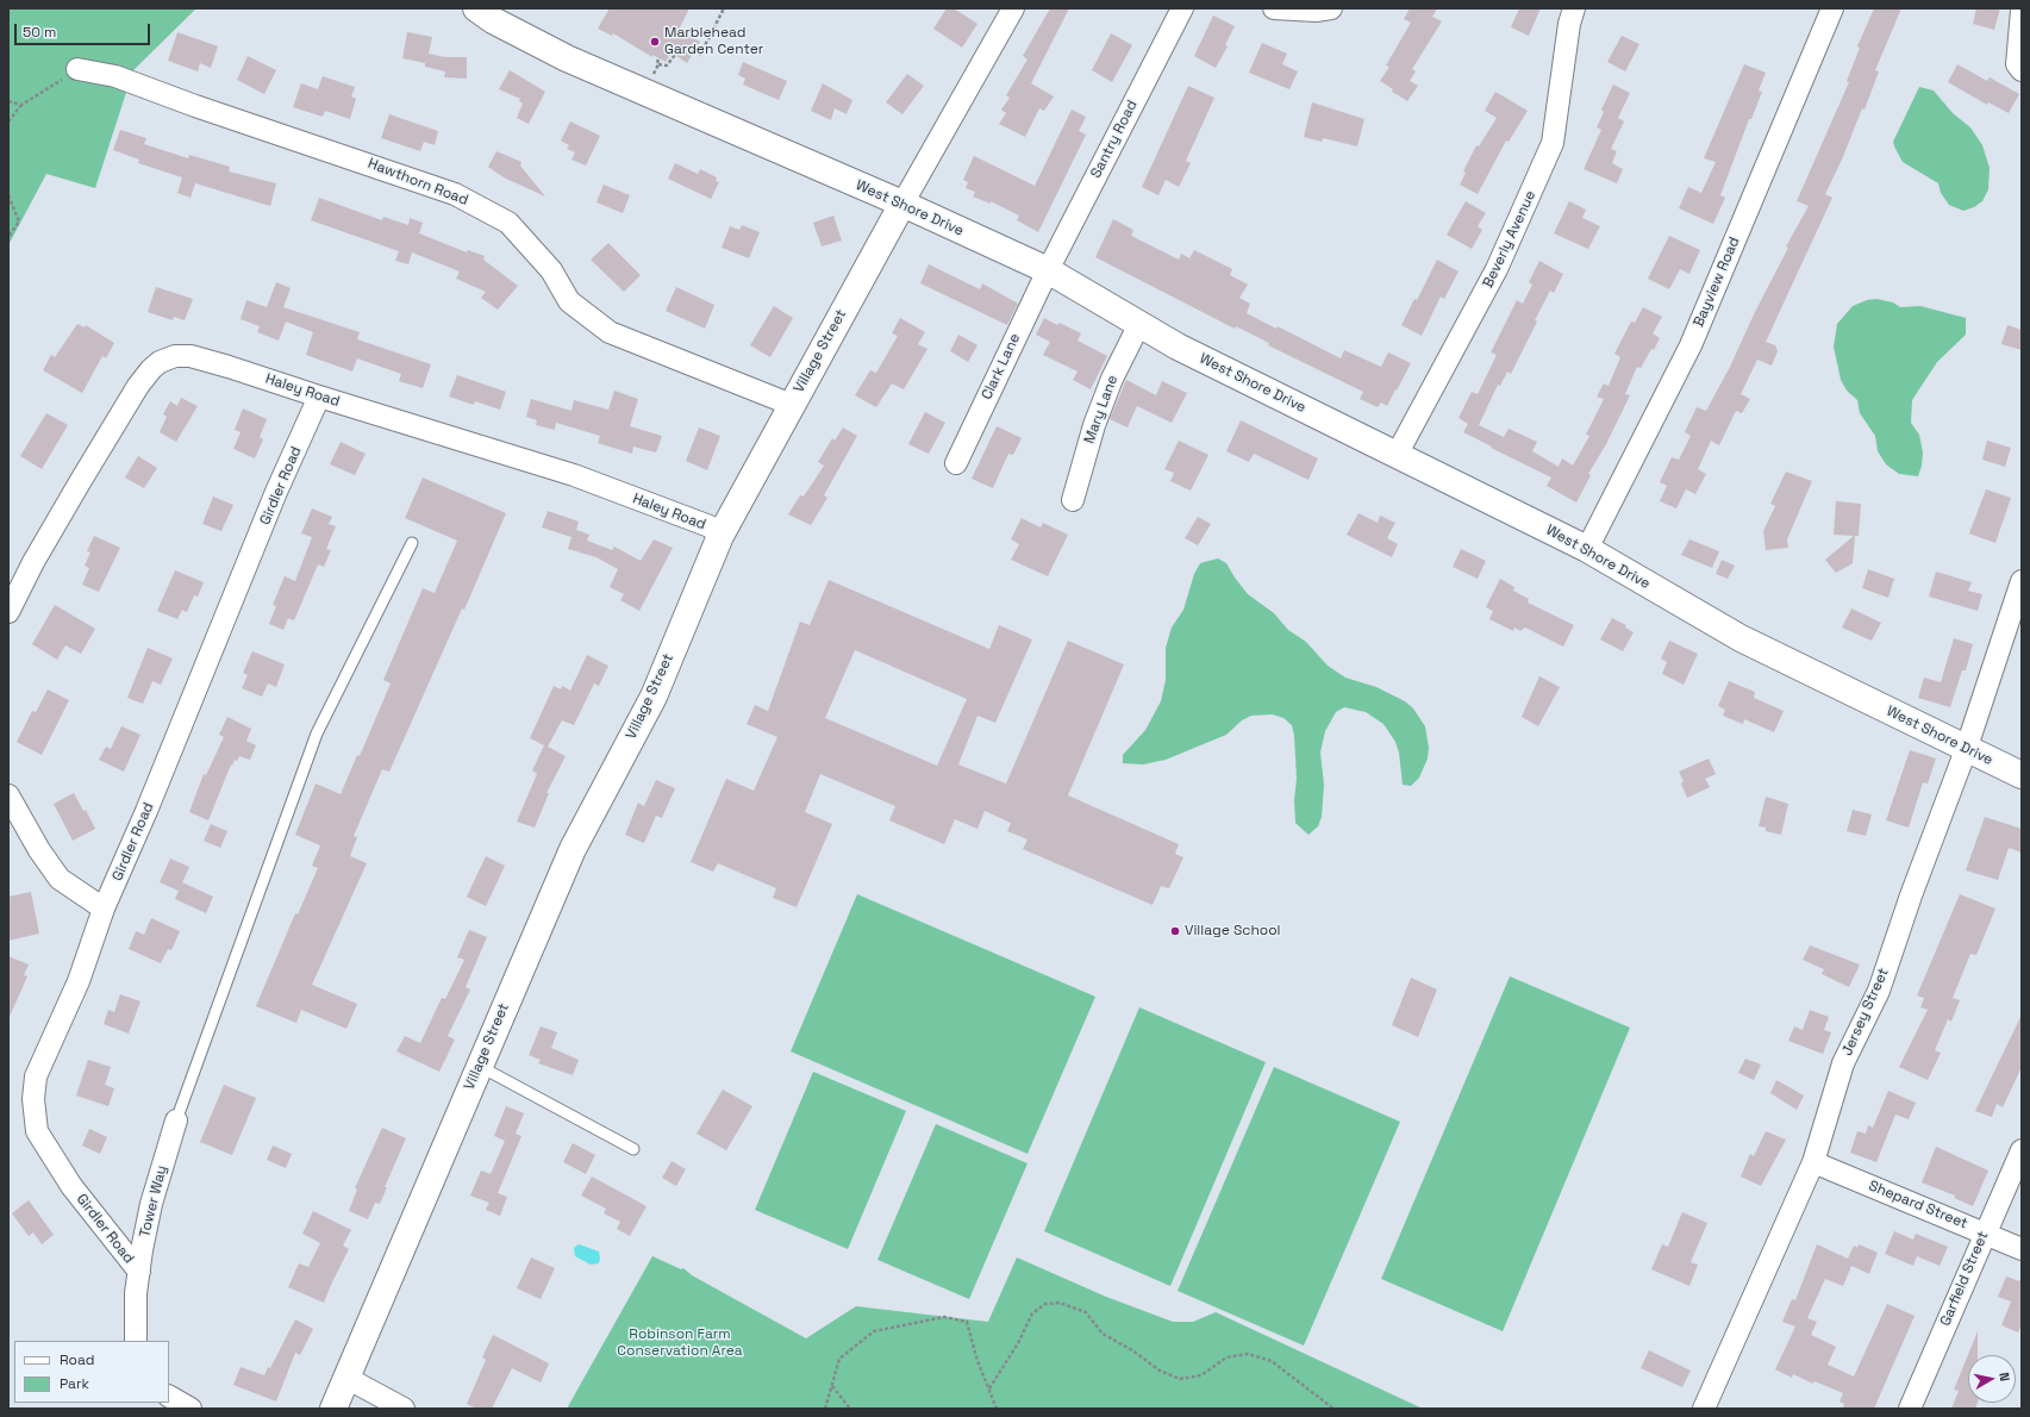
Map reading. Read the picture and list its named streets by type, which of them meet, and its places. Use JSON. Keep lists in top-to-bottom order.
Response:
{
  "streets": {
    "main road": ["West Shore Drive", "Village Street"],
    "street": [
      "Santry Road",
      "Hawthorn Road",
      "Beverly Avenue",
      "Bayview Road",
      "Clark Lane",
      "Haley Road",
      "Mary Lane",
      "Girdler Road",
      "Jersey Street",
      "Tower Way",
      "Shepard Street",
      "Garfield Street"
    ]
  },
  "crossings": [
    ["Santry Road", "West Shore Drive"],
    ["Santry Road", "Clark Lane"],
    ["Hawthorn Road", "Village Street"],
    ["West Shore Drive", "Beverly Avenue"],
    ["West Shore Drive", "Bayview Road"],
    ["West Shore Drive", "Village Street"],
    ["West Shore Drive", "Clark Lane"],
    ["West Shore Drive", "Mary Lane"],
    ["West Shore Drive", "Jersey Street"],
    ["Village Street", "Haley Road"],
    ["Haley Road", "Girdler Road"],
    ["Girdler Road", "Tower Way"],
    ["Jersey Street", "Shepard Street"],
    ["Shepard Street", "Garfield Street"]
  ],
  "parks": ["Robinson Farm Conservation Area"],
  "places": ["Marblehead Garden Center", "Village School"],
  "legend": ["Road", "Park"],
  "scale_bar": "50 m",
  "north": "right"
}
